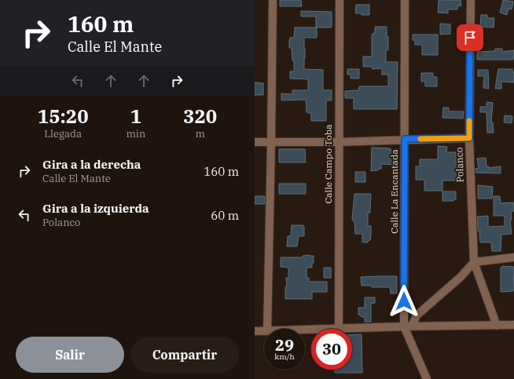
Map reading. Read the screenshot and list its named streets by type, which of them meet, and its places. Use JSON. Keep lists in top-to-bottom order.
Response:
{
  "streets": {
    "street": ["Calle Campo Toba", "Polanco", "Calle La Encantada"]
  },
  "page": {
    "turn": ["160 m", "Calle El Mante"],
    "eta": [
      "15:20",
      "Llegada",
      "1",
      "min",
      "320",
      "m"
    ],
    "list": [
      {
        "name": "Gira a la derecha",
        "note": "Calle El Mante",
        "value": "160 m"
      },
      {
        "name": "Gira a la izquierda",
        "note": "Polanco",
        "value": "60 m"
      }
    ],
    "speed": "29 km/h",
    "limit": "30",
    "buttons": ["Salir", "Compartir"]
  }
}
